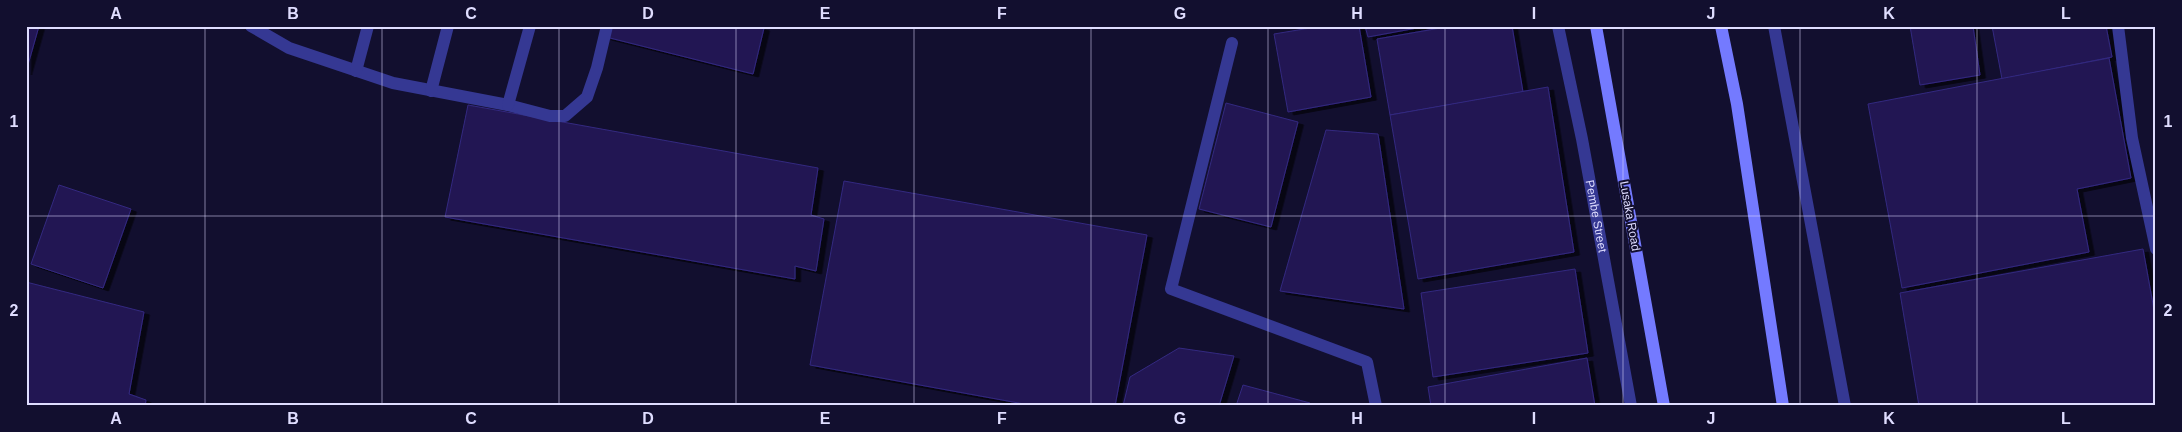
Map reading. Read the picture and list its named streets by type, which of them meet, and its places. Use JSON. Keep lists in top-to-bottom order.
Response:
{
  "streets": {
    "main road": ["Lusaka Road"],
    "street": ["Pembe Street"]
  },
  "grid": {
    "columns": [
      "A",
      "B",
      "C",
      "D",
      "E",
      "F",
      "G",
      "H",
      "I",
      "J",
      "K",
      "L"
    ],
    "rows": ["1", "2"]
  }
}
